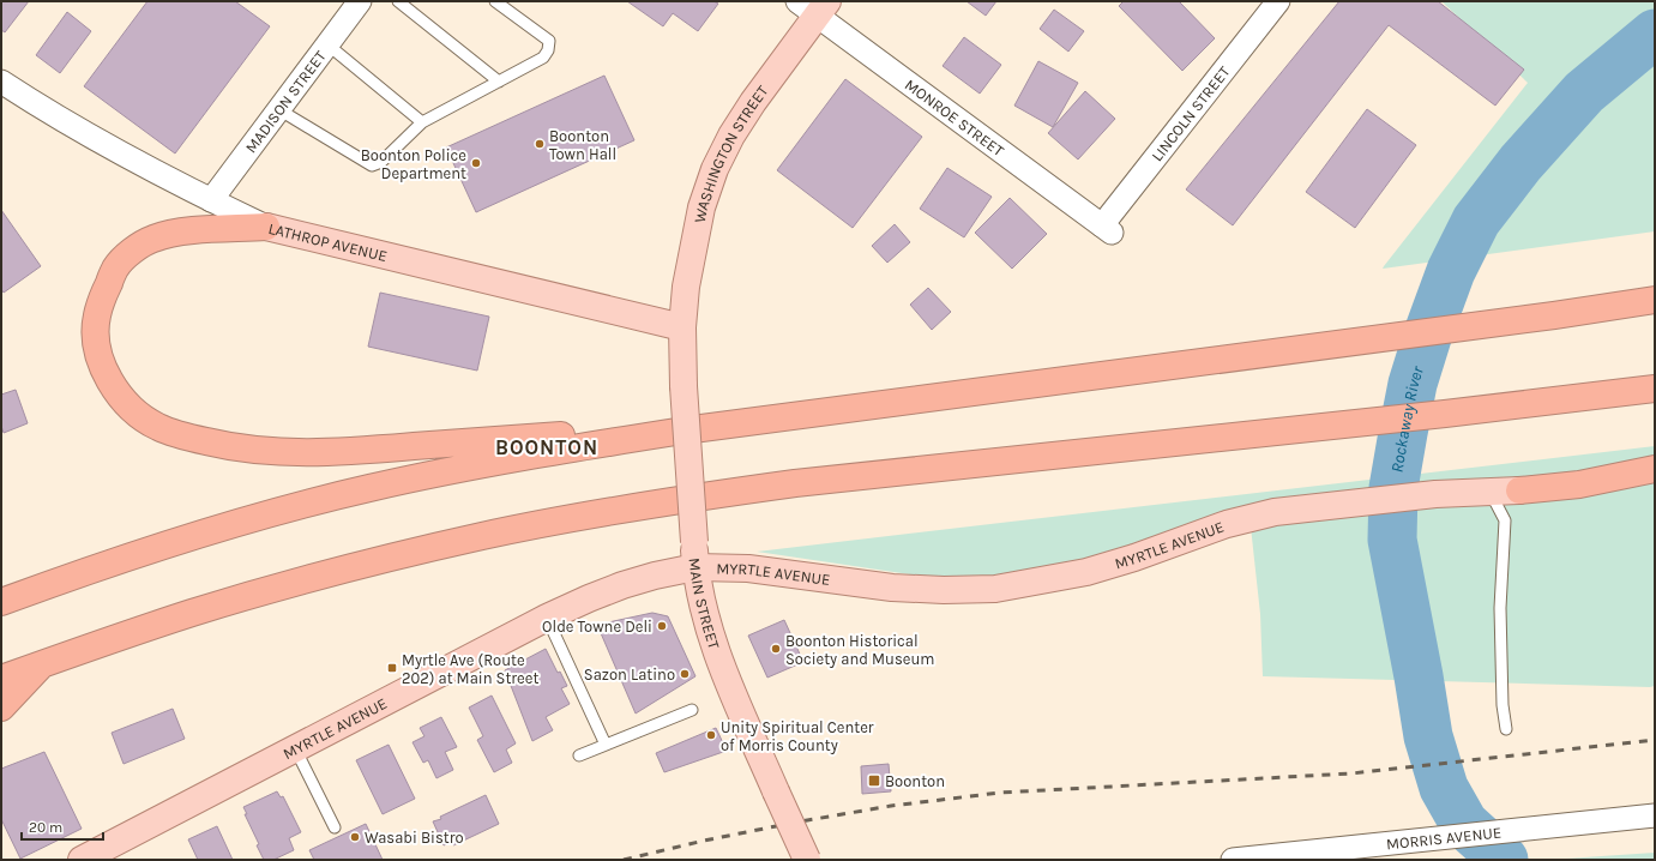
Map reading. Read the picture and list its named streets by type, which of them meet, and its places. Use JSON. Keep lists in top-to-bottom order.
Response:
{
  "streets": {
    "main road": [
      "WASHINGTON STREET",
      "LATHROP AVENUE",
      "MYRTLE AVENUE",
      "MAIN STREET"
    ],
    "street": [
      "MADISON STREET",
      "LINCOLN STREET",
      "MONROE STREET",
      "MORRIS AVENUE"
    ]
  },
  "crossings": [
    ["MADISON STREET", "LATHROP AVENUE"],
    ["LINCOLN STREET", "MONROE STREET"],
    ["MONROE STREET", "WASHINGTON STREET"],
    ["WASHINGTON STREET", "LATHROP AVENUE"],
    ["WASHINGTON STREET", "MAIN STREET"],
    ["LATHROP AVENUE", "MAIN STREET"],
    ["MYRTLE AVENUE", "MAIN STREET"]
  ],
  "districts": ["BOONTON"],
  "water": ["Rockaway River"],
  "places": {
    "other": [
      "Boonton Town Hall",
      "Boonton Police Department",
      "Olde Towne Deli",
      "Boonton Historical Society and Museum",
      "Sazon Latino",
      "Unity Spiritual Center of Morris County",
      "Wasabi Bistro"
    ],
    "transit": ["Myrtle Ave (Route 202) at Main Street", "Boonton"]
  },
  "scale_bar": "20 m"
}
